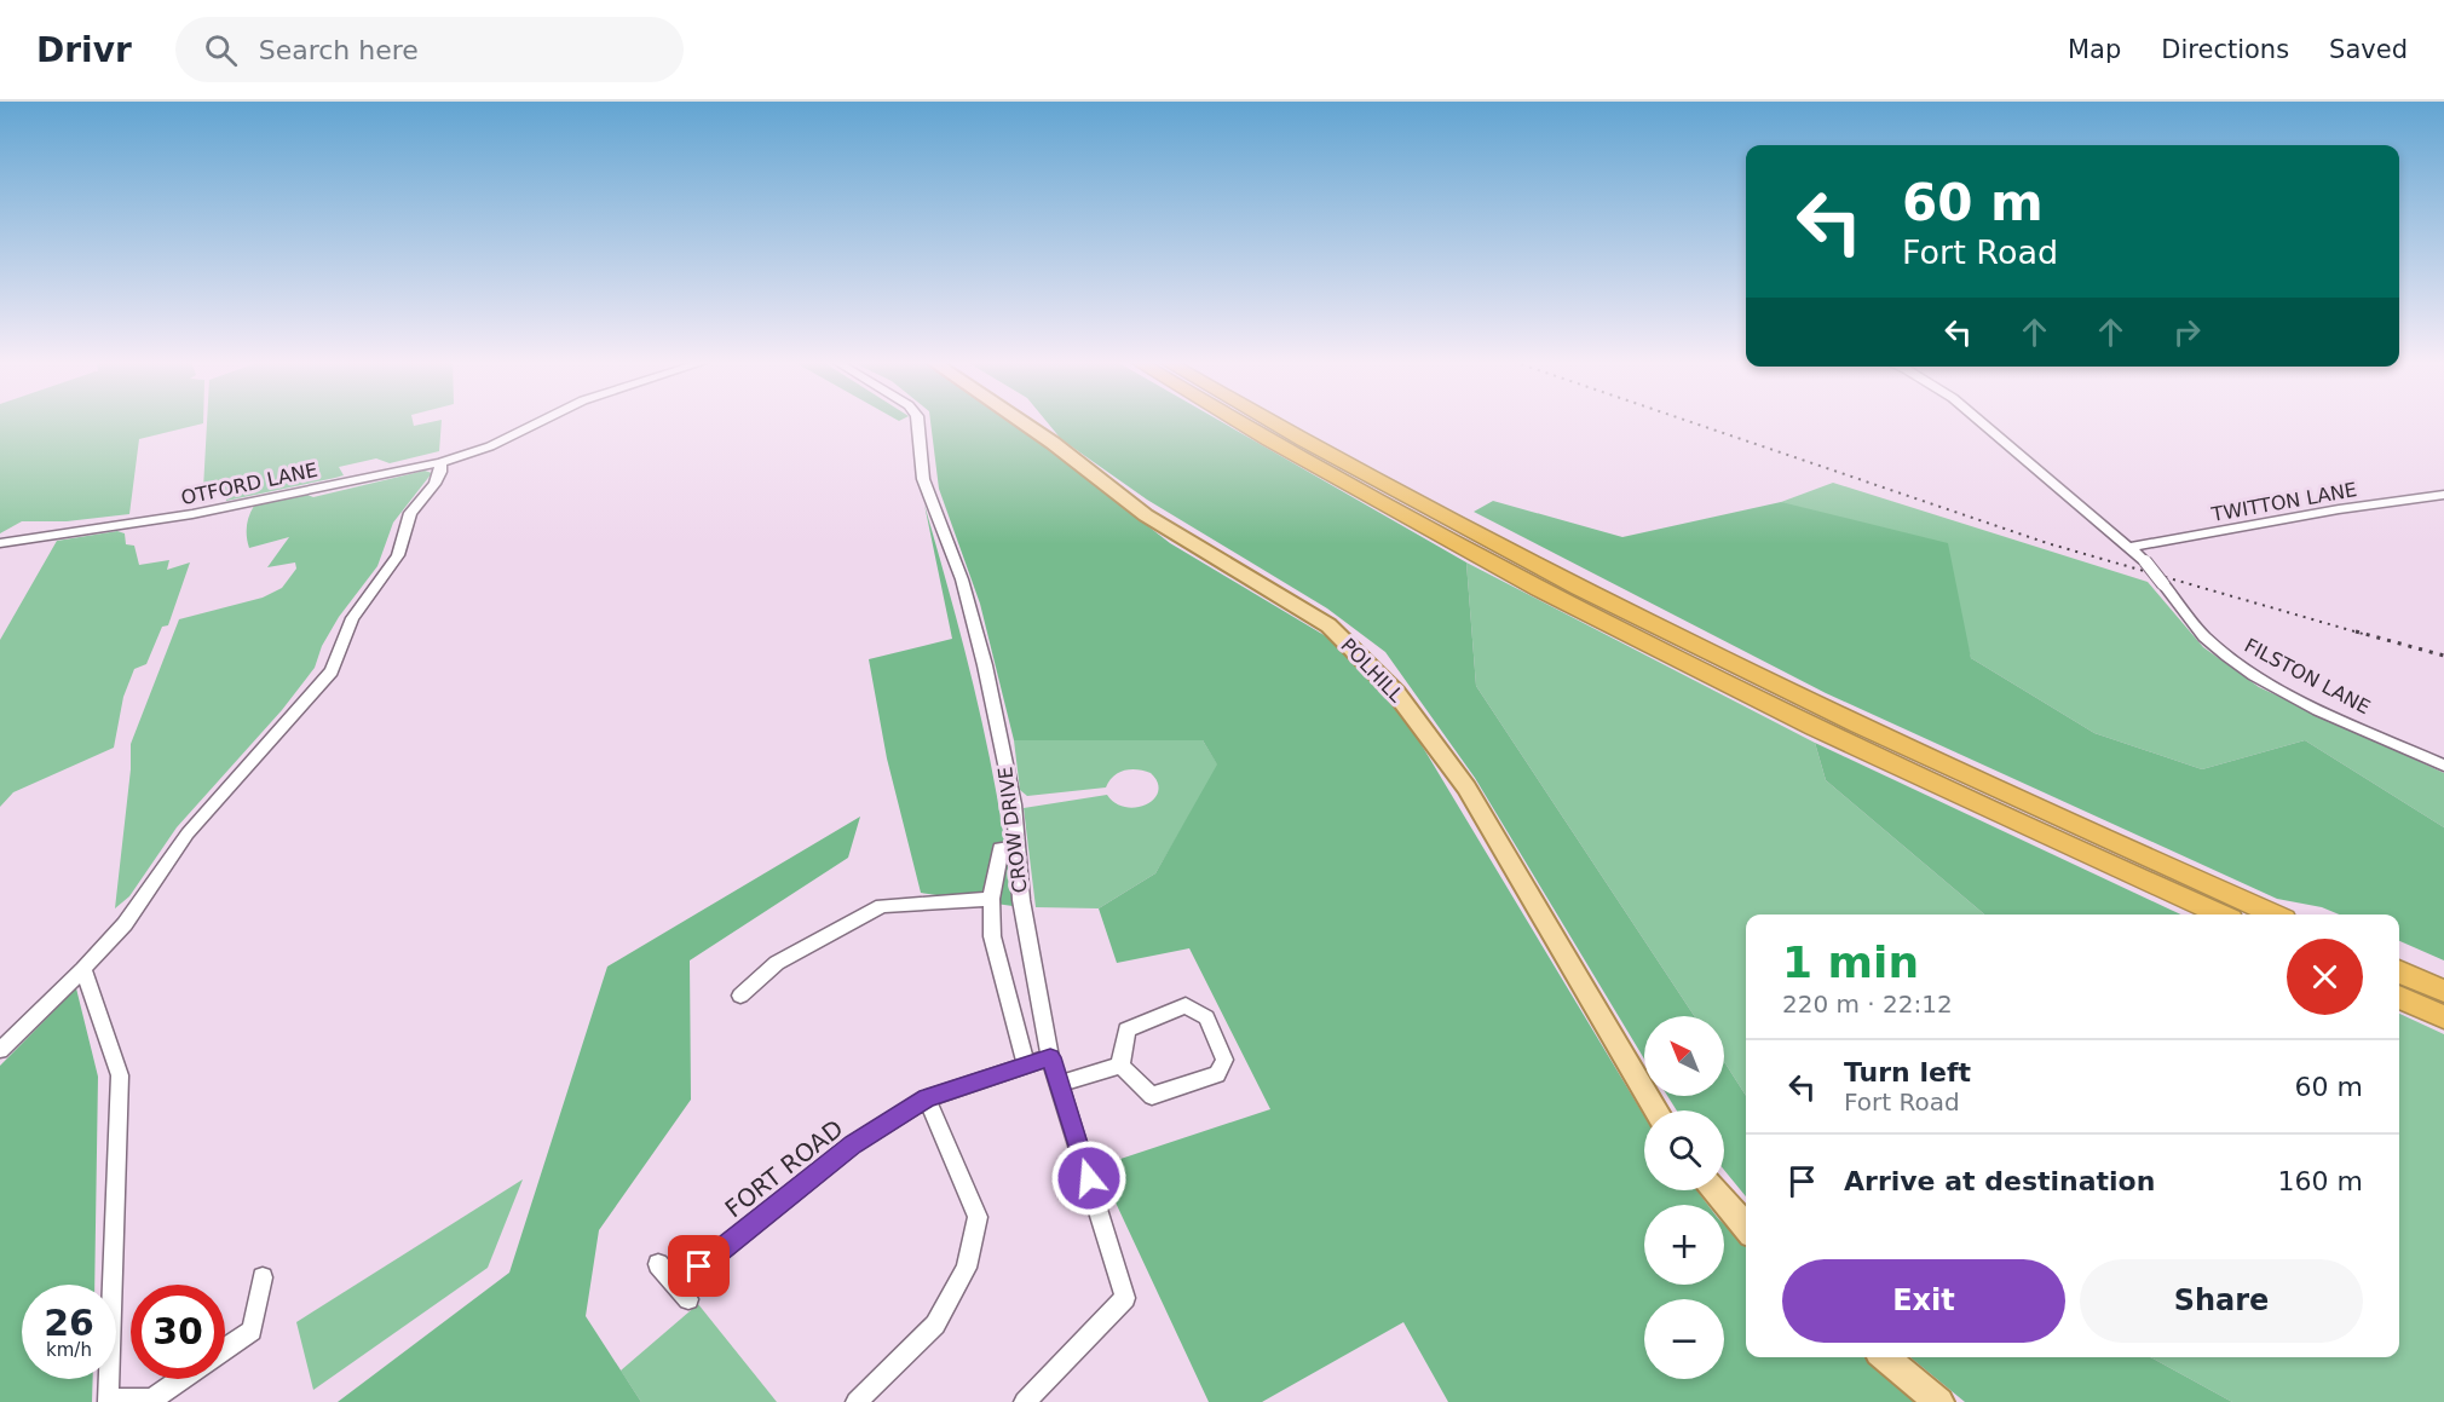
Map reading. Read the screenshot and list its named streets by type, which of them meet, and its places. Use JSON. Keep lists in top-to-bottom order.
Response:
{
  "streets": {
    "main road": ["POLHILL"],
    "street": [
      "OTFORD LANE",
      "TWITTON LANE",
      "FILSTON LANE",
      "CROW DRIVE",
      "FORT ROAD"
    ]
  },
  "crossings": [
    ["TWITTON LANE", "FILSTON LANE"],
    ["CROW DRIVE", "FORT ROAD"]
  ],
  "north": "top left",
  "page": {
    "header": "Drivr",
    "search": "Search here",
    "nav": ["Map", "Directions", "Saved"],
    "turn": ["60 m", "Fort Road"],
    "heading": ["1 min", "220 m · 22:12"],
    "map_buttons": ["+", "−"],
    "list": [
      {
        "name": "Turn left",
        "note": "Fort Road",
        "value": "60 m"
      },
      {
        "name": "Arrive at destination",
        "value": "160 m"
      }
    ],
    "buttons": ["Exit", "Share"],
    "speed": "26 km/h",
    "limit": "30"
  }
}
